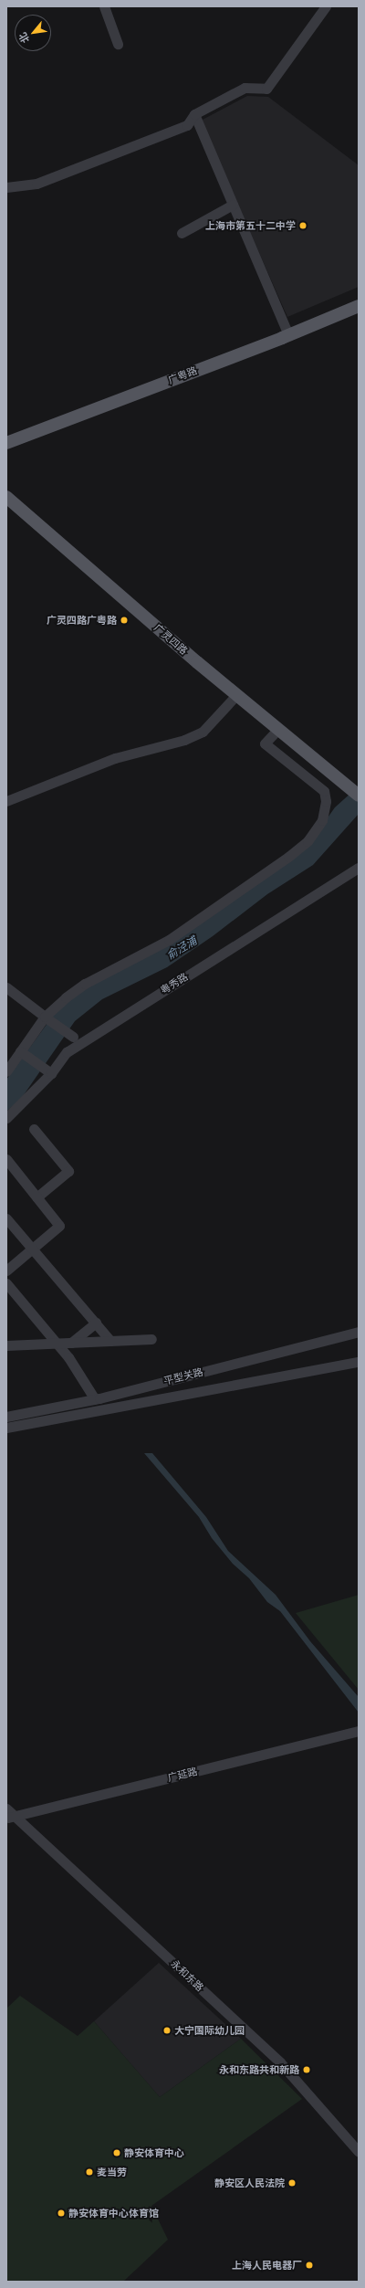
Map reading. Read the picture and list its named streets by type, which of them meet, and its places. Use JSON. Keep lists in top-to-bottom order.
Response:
{
  "streets": {
    "main road": ["广粤路", "广灵四路"],
    "street": [
      "粤秀路",
      "平型关路",
      "广延路",
      "永和东路"
    ]
  },
  "crossings": [
    ["广延路", "永和东路"]
  ],
  "water": ["俞泾浦"],
  "places": [
    "上海市第五十二中学",
    "广灵四路广粤路",
    "大宁国际幼儿园",
    "永和东路共和新路",
    "静安体育中心",
    "麦当劳",
    "静安区人民法院",
    "静安体育中心体育馆",
    "上海人民电器厂"
  ],
  "north": "bottom left"
}
